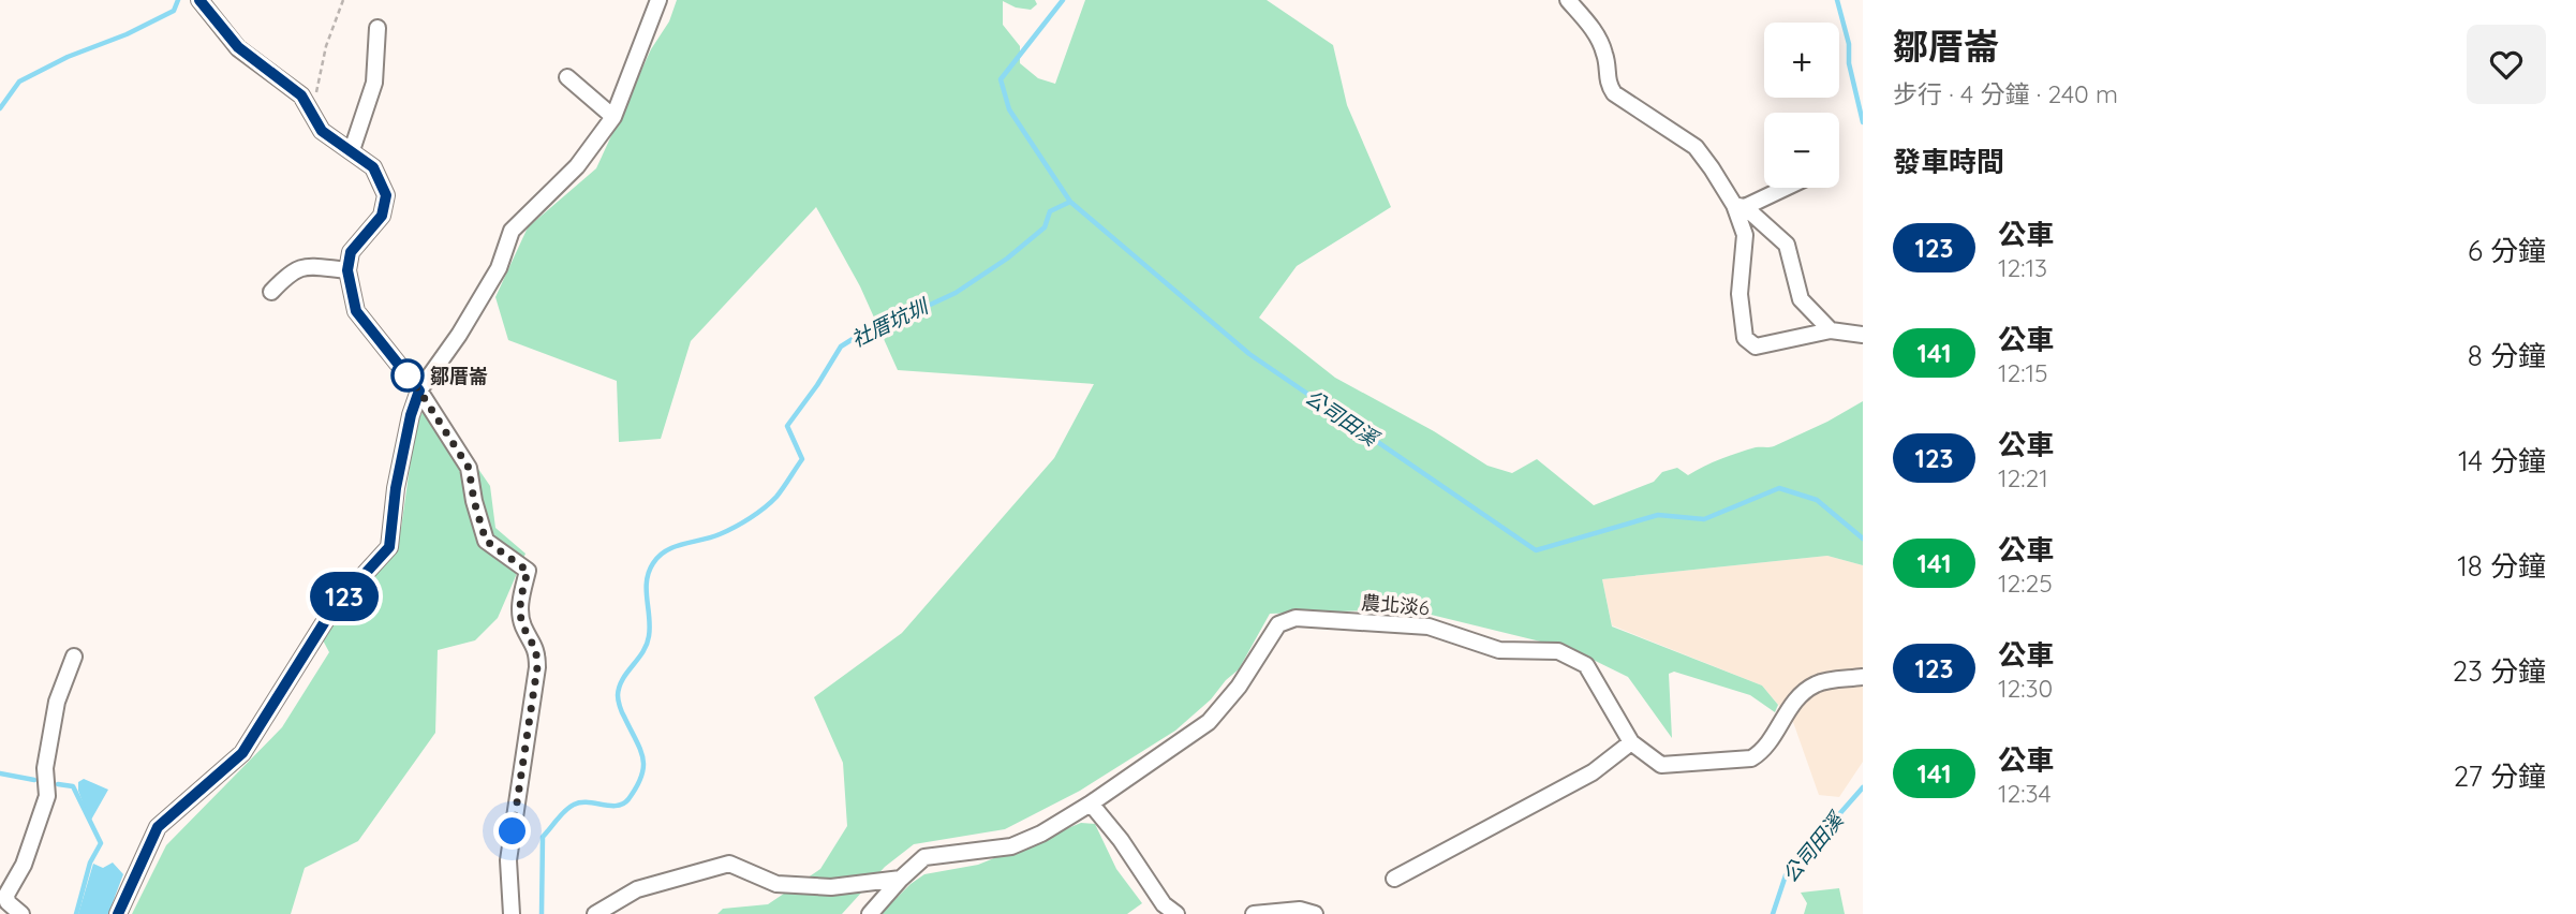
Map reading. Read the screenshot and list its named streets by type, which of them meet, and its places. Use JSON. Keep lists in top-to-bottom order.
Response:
{
  "streets": {
    "street": ["農北淡6"]
  },
  "water": ["社厝坑圳", "公司田溪"],
  "places": ["鄒厝崙"],
  "lines": ["bus line 123"],
  "page": {
    "on_map": "123",
    "heading": [
      ["鄒厝崙", "步行 · 4 分鐘 · 240 m"],
      "發車時間"
    ],
    "map_buttons": ["+", "−"],
    "list": [
      {
        "mark": "123",
        "name": "公車",
        "note": "12:13",
        "value": "6 分鐘"
      },
      {
        "mark": "141",
        "name": "公車",
        "note": "12:15",
        "value": "8 分鐘"
      },
      {
        "mark": "123",
        "name": "公車",
        "note": "12:21",
        "value": "14 分鐘"
      },
      {
        "mark": "141",
        "name": "公車",
        "note": "12:25",
        "value": "18 分鐘"
      },
      {
        "mark": "123",
        "name": "公車",
        "note": "12:30",
        "value": "23 分鐘"
      },
      {
        "mark": "141",
        "name": "公車",
        "note": "12:34",
        "value": "27 分鐘"
      }
    ]
  }
}
